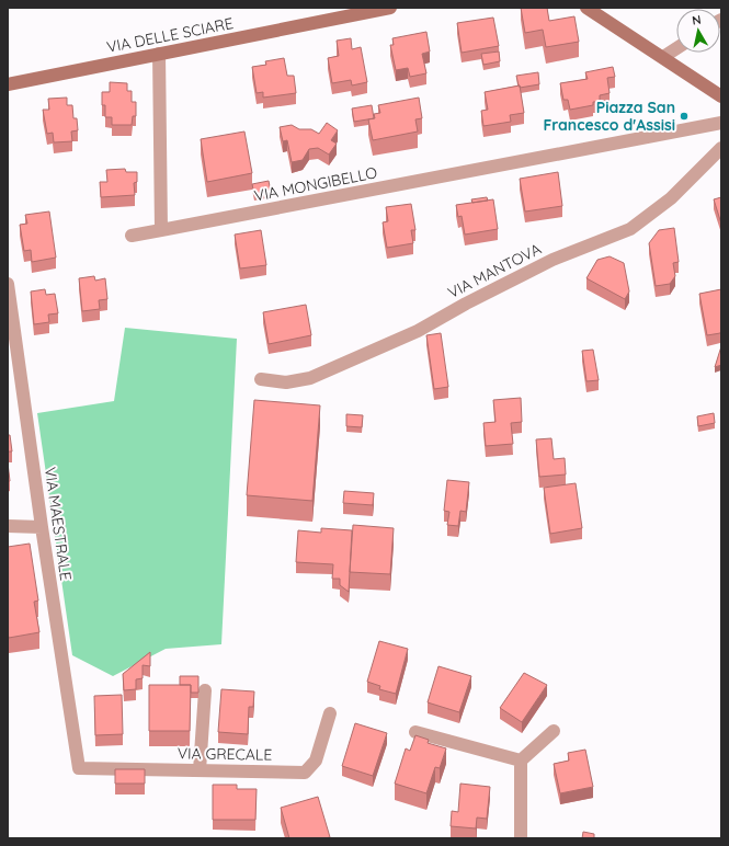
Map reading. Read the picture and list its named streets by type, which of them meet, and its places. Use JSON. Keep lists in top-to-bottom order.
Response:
{
  "streets": {
    "street": [
      "VIA DELLE SCIARE",
      "VIA MONGIBELLO",
      "VIA MANTOVA",
      "VIA MAESTRALE",
      "VIA GRECALE"
    ]
  },
  "crossings": [
    ["VIA MAESTRALE", "VIA GRECALE"]
  ],
  "places": ["Piazza San Francesco d'Assisi"],
  "north": "top"
}
